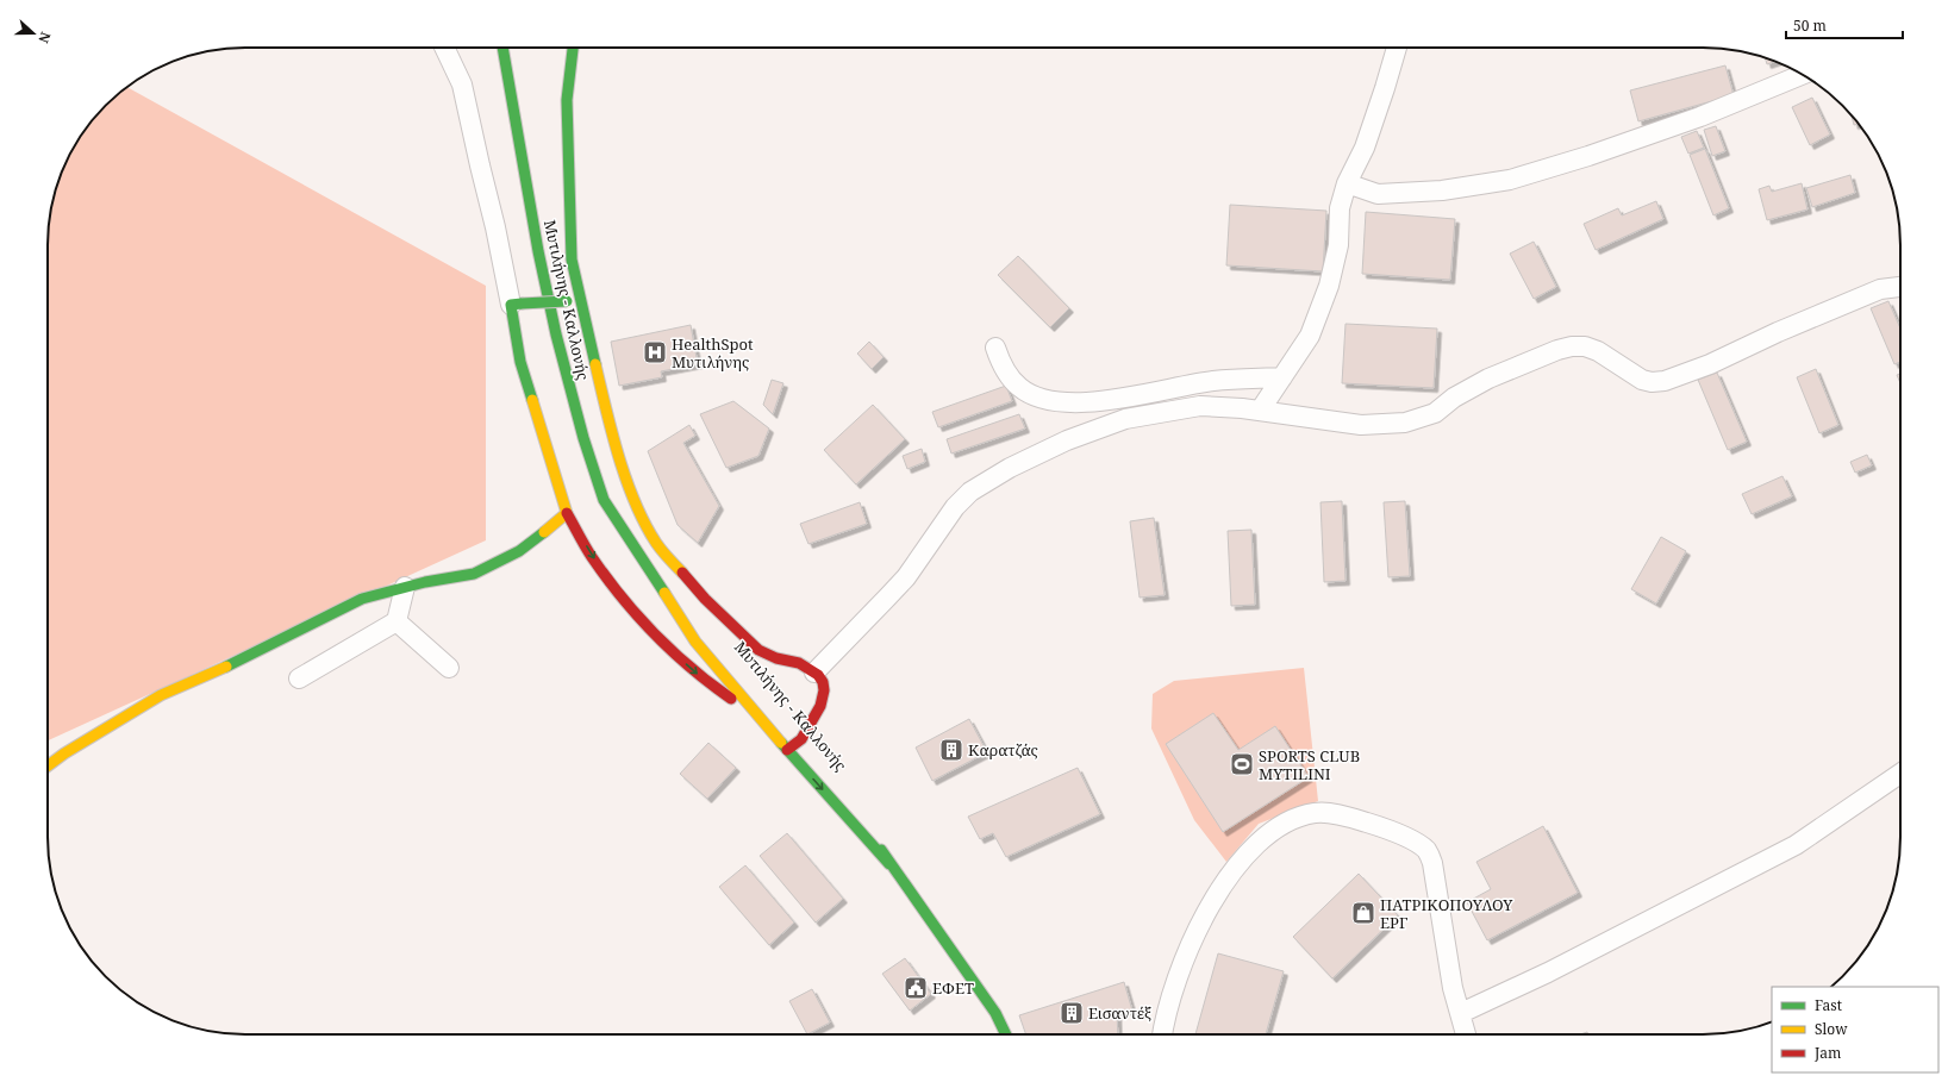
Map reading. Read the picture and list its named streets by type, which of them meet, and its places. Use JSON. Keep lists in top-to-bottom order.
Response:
{
  "streets": {
    "street": ["Μυτιλήνης - Καλλονής"]
  },
  "places": {
    "hospital": ["HealthSpot Μυτιλήνης"],
    "building": ["Καρατζάς", "Εισαντέξ"],
    "sports": ["SPORTS CLUB MYTILINI"],
    "shop": ["ΠΑΤΡΙΚΟΠΟΥΛΟΥ ΕΡΓ"],
    "public building": ["ΕΦΕΤ"]
  },
  "legend": ["Fast", "Slow", "Jam"],
  "scale_bar": "50 m",
  "north": "right"
}
